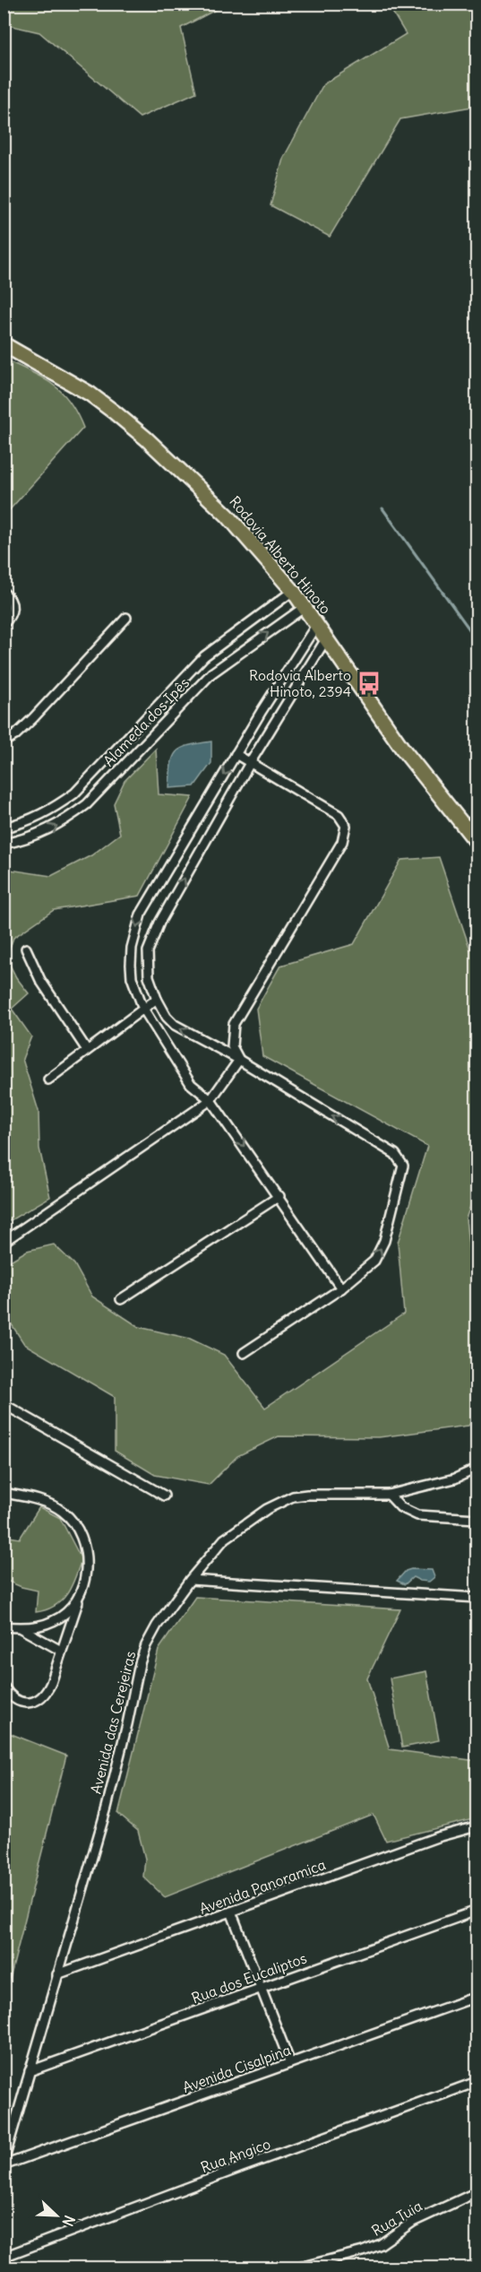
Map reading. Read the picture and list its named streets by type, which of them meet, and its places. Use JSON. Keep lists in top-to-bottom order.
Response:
{
  "streets": {
    "main road": ["Rodovia Alberto Hinoto"],
    "street": [
      "Alameda dos Ipês",
      "Avenida das Cerejeiras",
      "Avenida Panoramica",
      "Rua dos Eucaliptos",
      "Avenida Cisalpina",
      "Rua Angico",
      "Rua Tuia"
    ]
  },
  "crossings": [
    ["Rodovia Alberto Hinoto", "Alameda dos Ipês"],
    ["Avenida das Cerejeiras", "Avenida Panoramica"],
    ["Avenida das Cerejeiras", "Rua dos Eucaliptos"],
    ["Avenida das Cerejeiras", "Avenida Cisalpina"]
  ],
  "places": {
    "bus stop": ["Rodovia Alberto Hinoto, 2394"]
  },
  "north": "bottom right"
}
